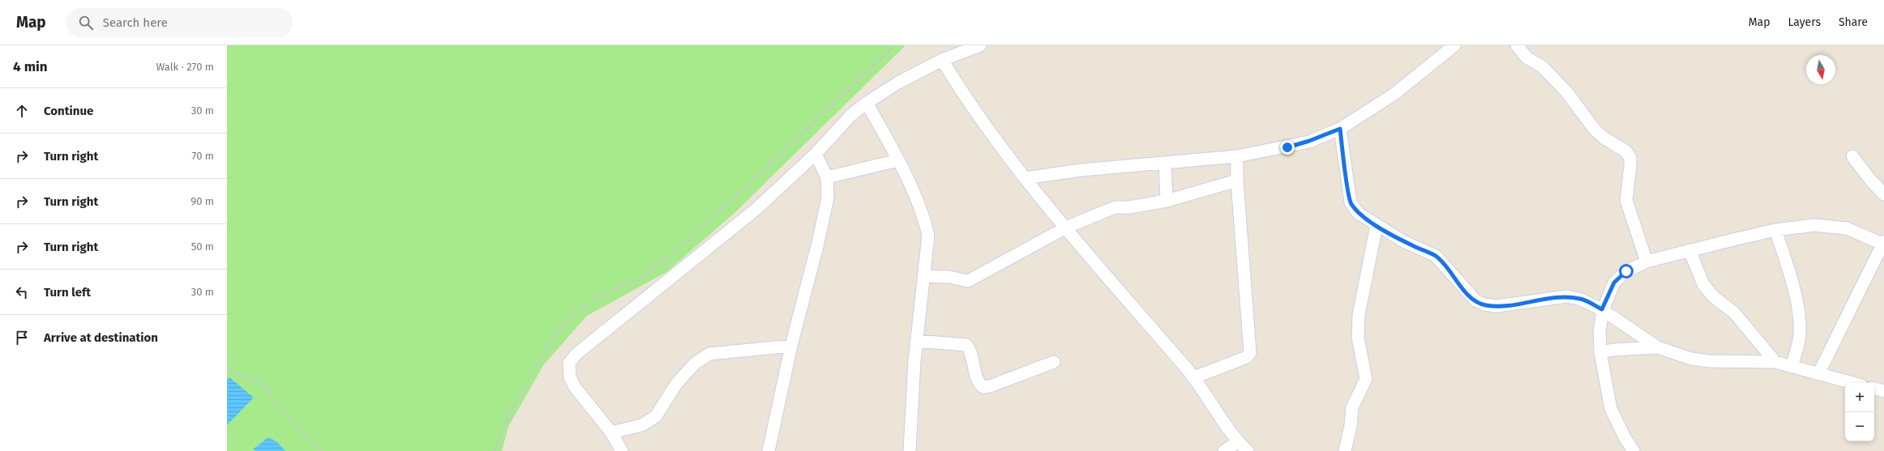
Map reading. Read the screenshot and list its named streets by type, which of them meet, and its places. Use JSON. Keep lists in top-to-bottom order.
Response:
{
  "north": "bottom",
  "page": {
    "header": "Map",
    "search": "Search here",
    "nav": ["Map", "Layers", "Share"],
    "heading": ["4 min", "Walk · 270 m"],
    "list": [
      ["Continue", "30 m"],
      ["Turn right", "70 m"],
      ["Turn right", "90 m"],
      ["Turn right", "50 m"],
      ["Turn left", "30 m"],
      "Arrive at destination"
    ],
    "map_buttons": ["+", "−"]
  }
}
